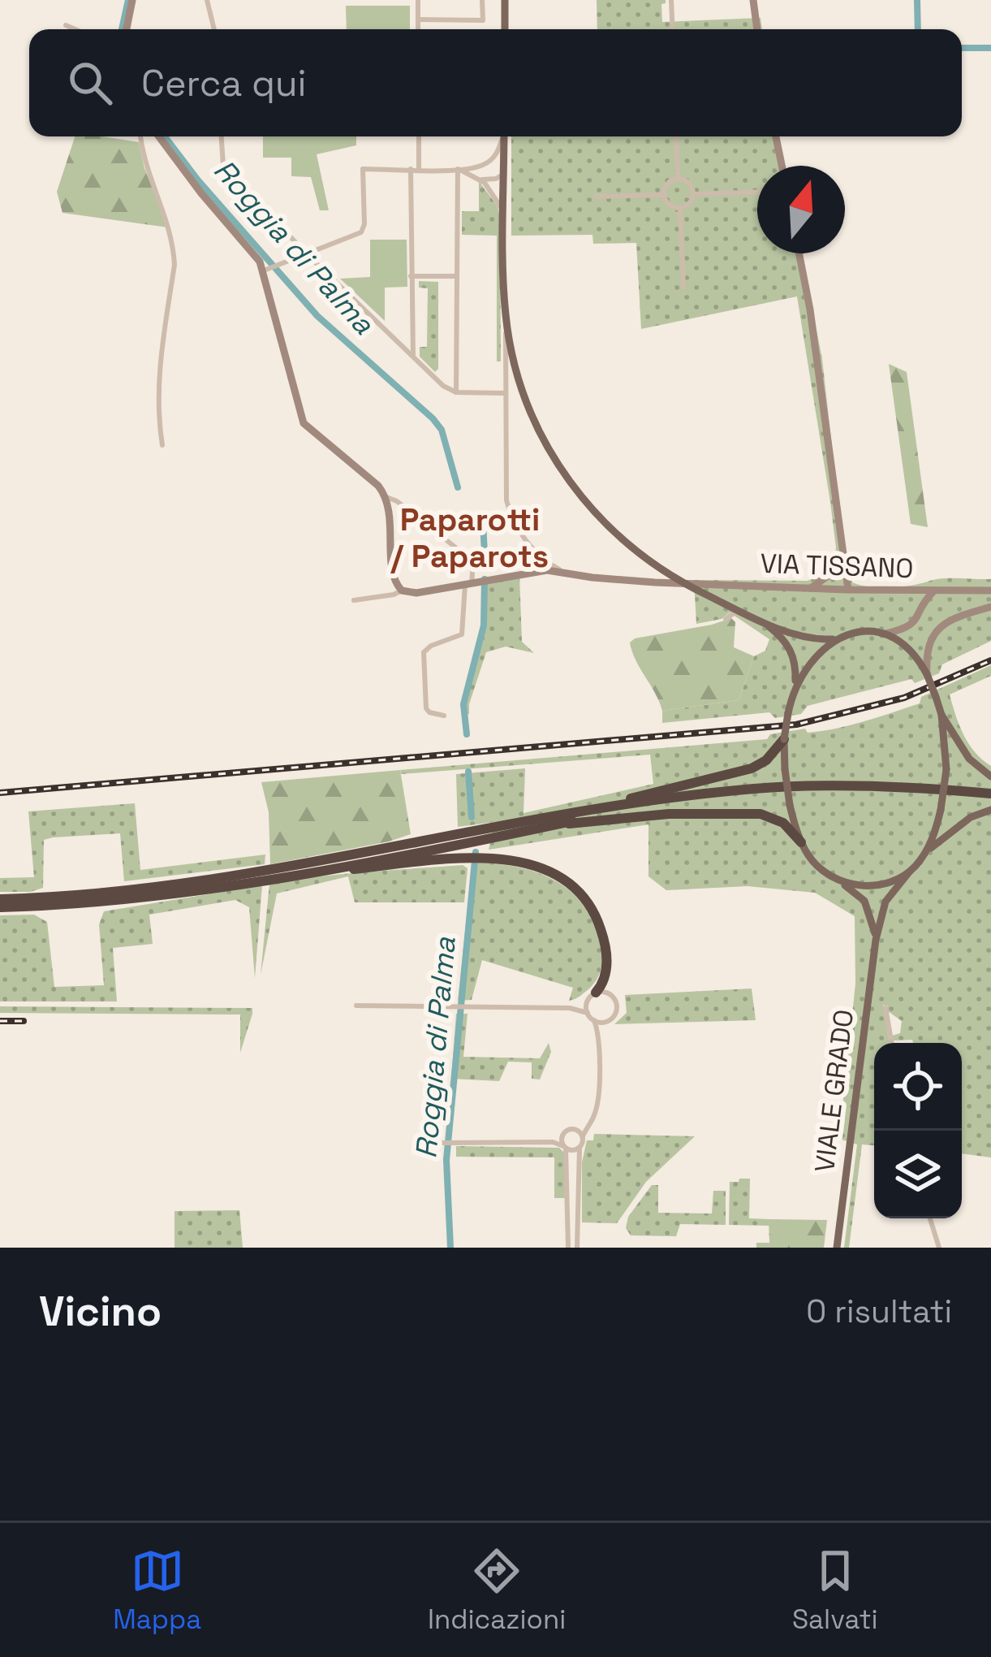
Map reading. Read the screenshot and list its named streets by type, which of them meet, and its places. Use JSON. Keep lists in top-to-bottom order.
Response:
{
  "streets": {
    "main road": ["VIALE GRADO"],
    "street": ["VIA TISSANO"]
  },
  "districts": ["Paparotti / Paparots"],
  "water": ["Roggia di Palma"],
  "north": "top",
  "page": {
    "search": "Cerca qui",
    "heading": ["Vicino", "0 risultati"],
    "nav": ["Mappa", "Indicazioni", "Salvati"]
  }
}
